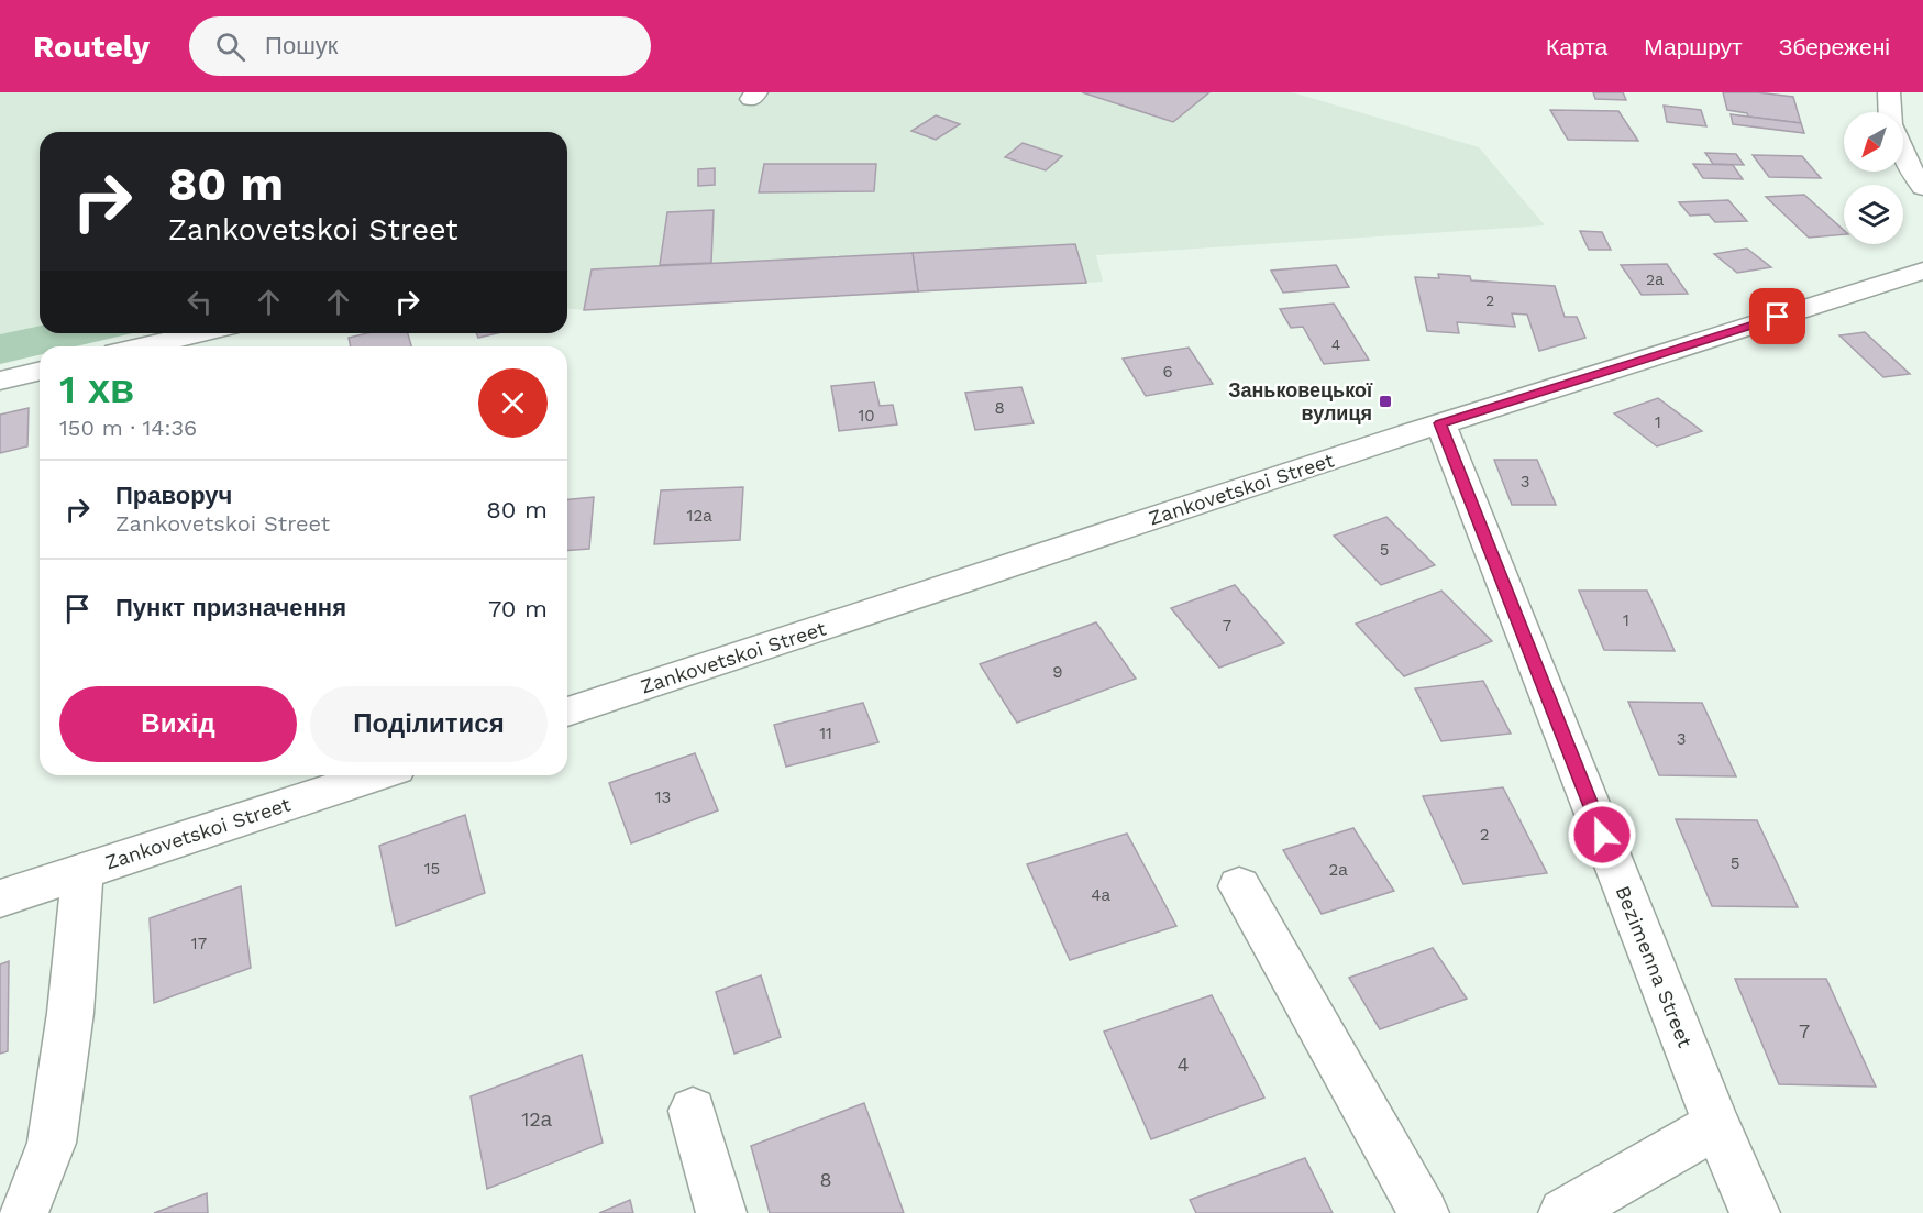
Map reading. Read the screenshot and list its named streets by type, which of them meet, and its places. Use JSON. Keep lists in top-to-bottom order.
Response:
{
  "streets": {
    "street": ["Zankovetskoi Street", "Bezimenna Street"]
  },
  "crossings": [
    ["Zankovetskoi Street", "Bezimenna Street"]
  ],
  "places": {
    "transit": ["Заньковецької вулиця"]
  },
  "house_numbers": [
    "2а",
    "2",
    "4",
    "6",
    "8",
    "10",
    "1",
    "3",
    "12а",
    "5",
    "1",
    "7",
    "9",
    "11",
    "3",
    "13",
    "2",
    "5",
    "15",
    "2а",
    "4а",
    "17",
    "7",
    "4",
    "12а",
    "8"
  ],
  "north": "bottom left",
  "page": {
    "header": "Routely",
    "search": "Пошук",
    "nav": ["Карта", "Маршрут", "Збережені"],
    "turn": ["80 m", "Zankovetskoi Street"],
    "heading": ["1 хв", "150 m · 14:36"],
    "list": [
      {
        "name": "Праворуч",
        "note": "Zankovetskoi Street",
        "value": "80 m"
      },
      {
        "name": "Пункт призначення",
        "value": "70 m"
      }
    ],
    "buttons": ["Вихід", "Поділитися"]
  }
}
